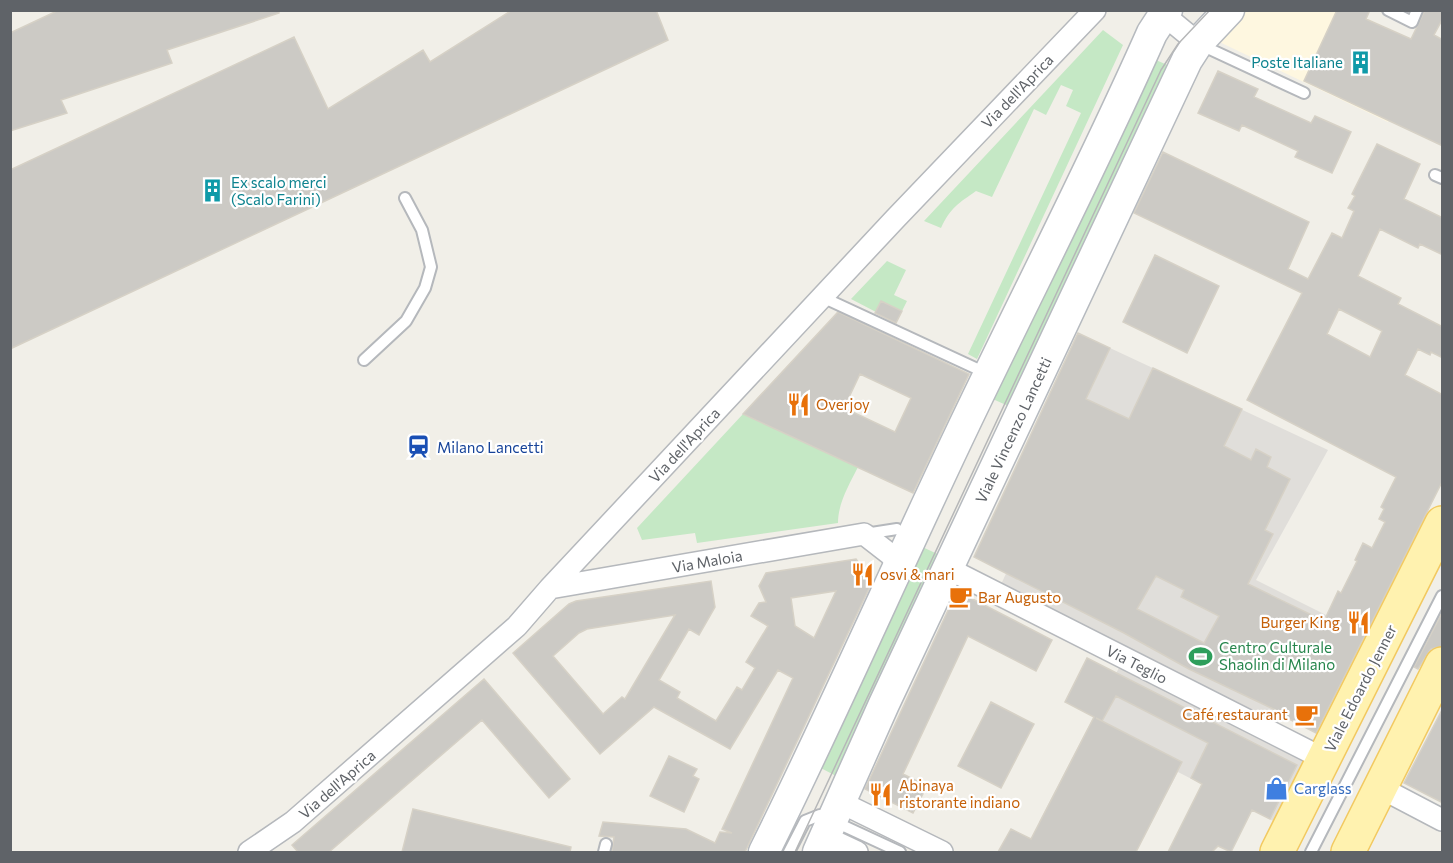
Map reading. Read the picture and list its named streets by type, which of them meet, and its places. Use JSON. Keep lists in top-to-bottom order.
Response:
{
  "streets": {
    "main road": ["Viale Vincenzo Lancetti", "Viale Edoardo Jenner"],
    "street": ["Via dell'Aprica", "Via Maloia", "Via Teglio"]
  },
  "crossings": [
    ["Via dell'Aprica", "Via Maloia"],
    ["Viale Vincenzo Lancetti", "Via Teglio"],
    ["Via Teglio", "Viale Edoardo Jenner"]
  ],
  "places": {
    "building": ["Poste Italiane", "Ex scalo merci (Scalo Farini)"],
    "restaurant": [
      "Overjoy",
      "osvi & mari",
      "Burger King",
      "Abinaya ristorante indiano"
    ],
    "station": ["Milano Lancetti"],
    "cafe": ["Bar Augusto", "Café restaurant"],
    "sports": ["Centro Culturale Shaolin di Milano"],
    "shop": ["Carglass"]
  }
}
